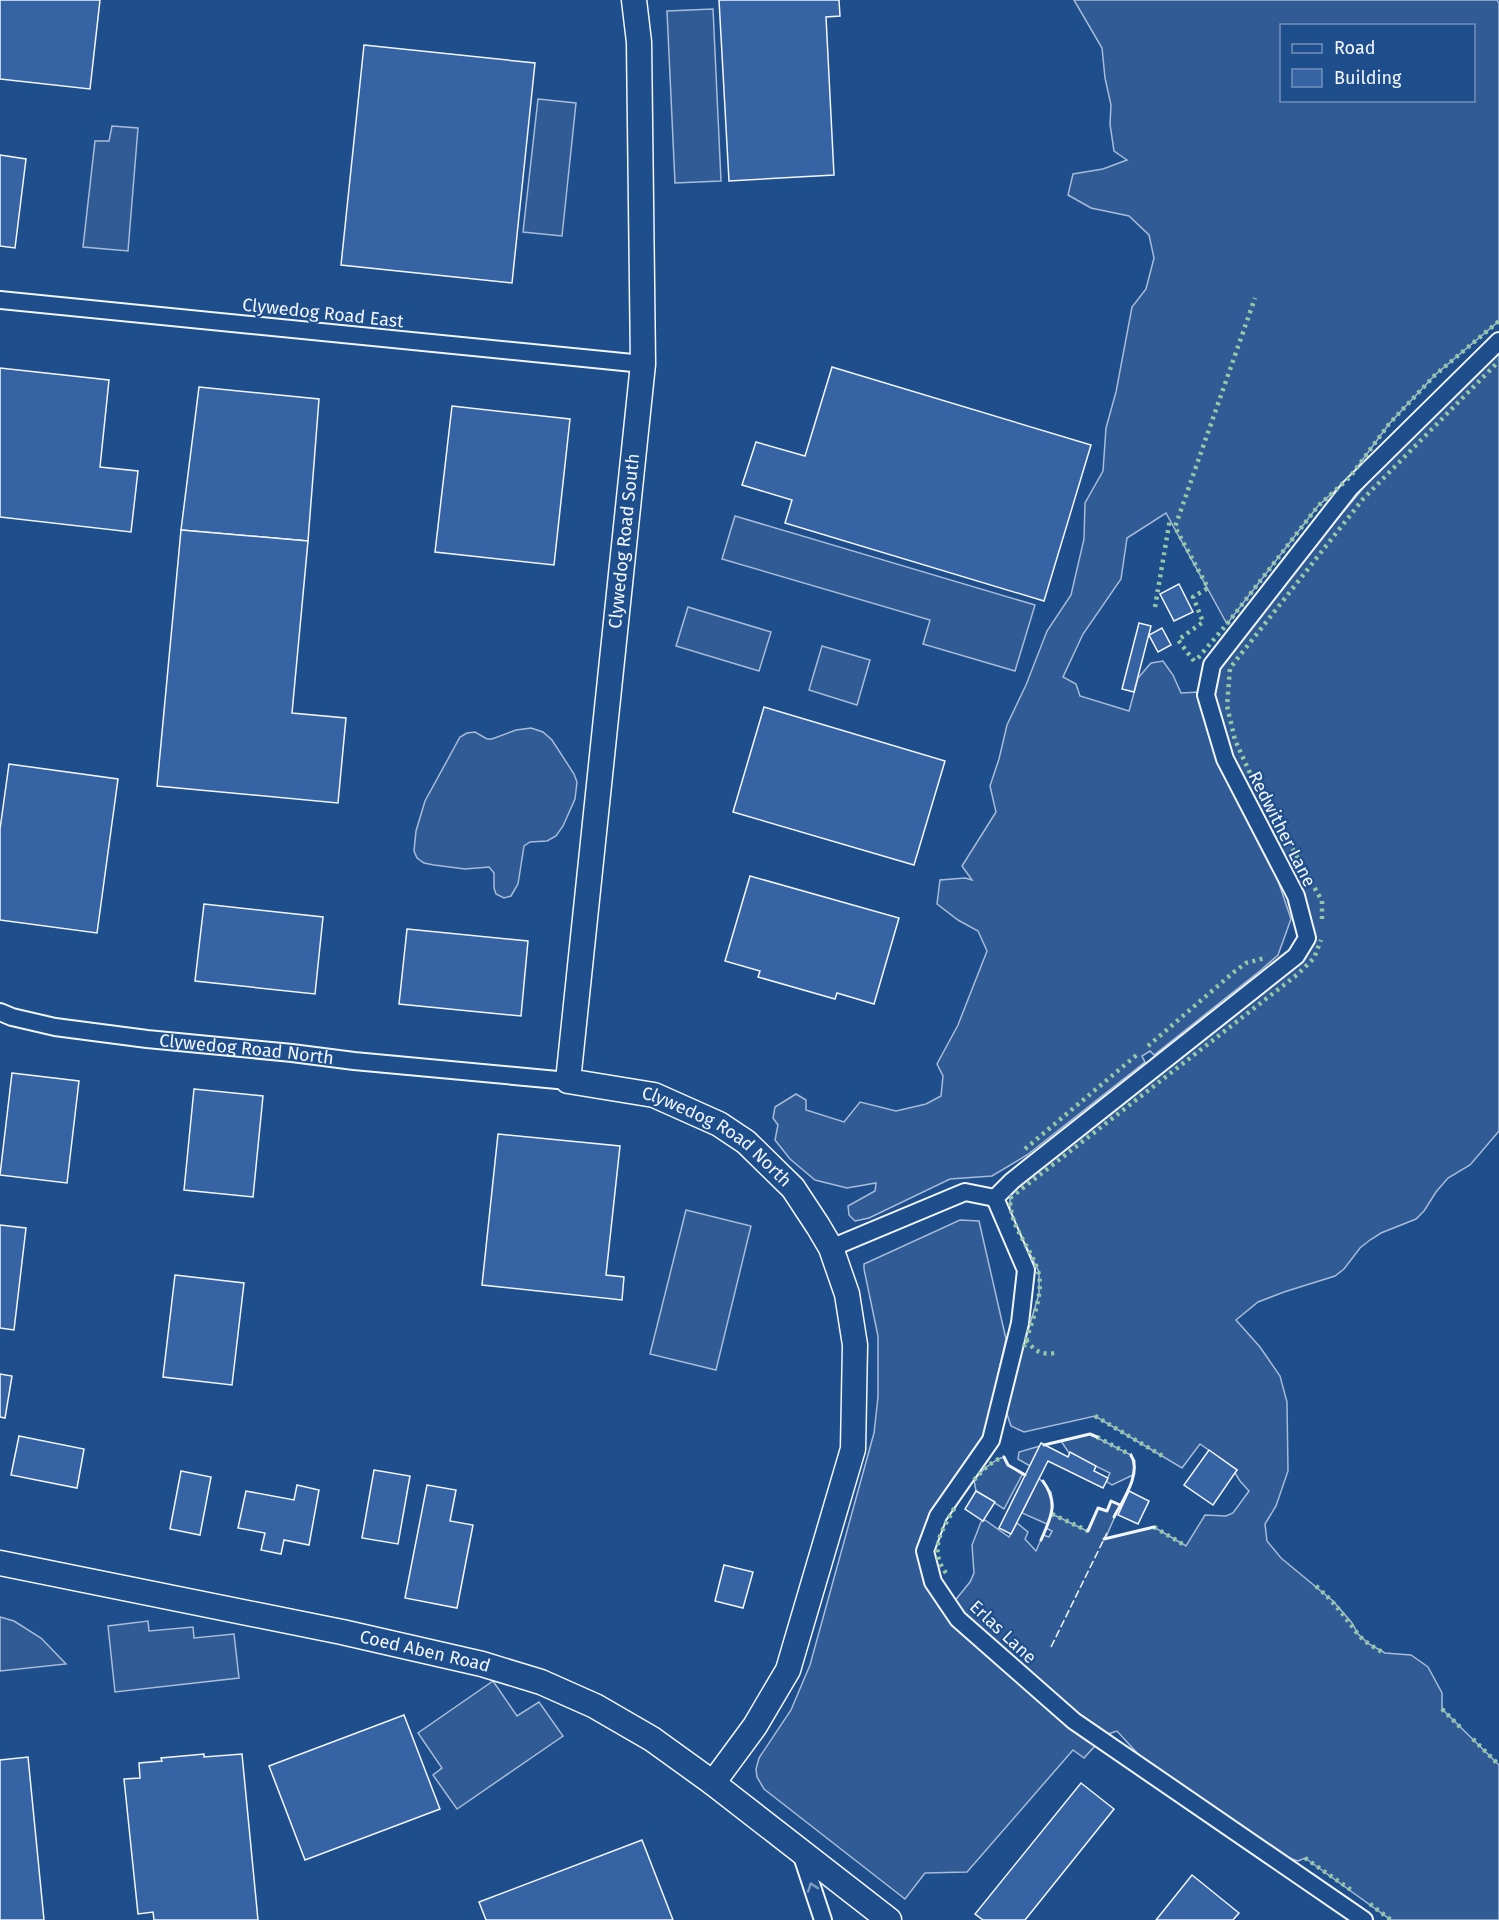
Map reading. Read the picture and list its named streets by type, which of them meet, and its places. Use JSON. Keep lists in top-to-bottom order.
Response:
{
  "streets": {
    "street": [
      "Clywedog Road East",
      "Clywedog Road South",
      "Redwither Lane",
      "Clywedog Road North",
      "Erlas Lane",
      "Coed Aben Road"
    ]
  },
  "crossings": [
    ["Clywedog Road East", "Clywedog Road South"],
    ["Clywedog Road South", "Clywedog Road North"],
    ["Redwither Lane", "Erlas Lane"],
    ["Clywedog Road North", "Coed Aben Road"]
  ],
  "legend": ["Road", "Building"]
}
